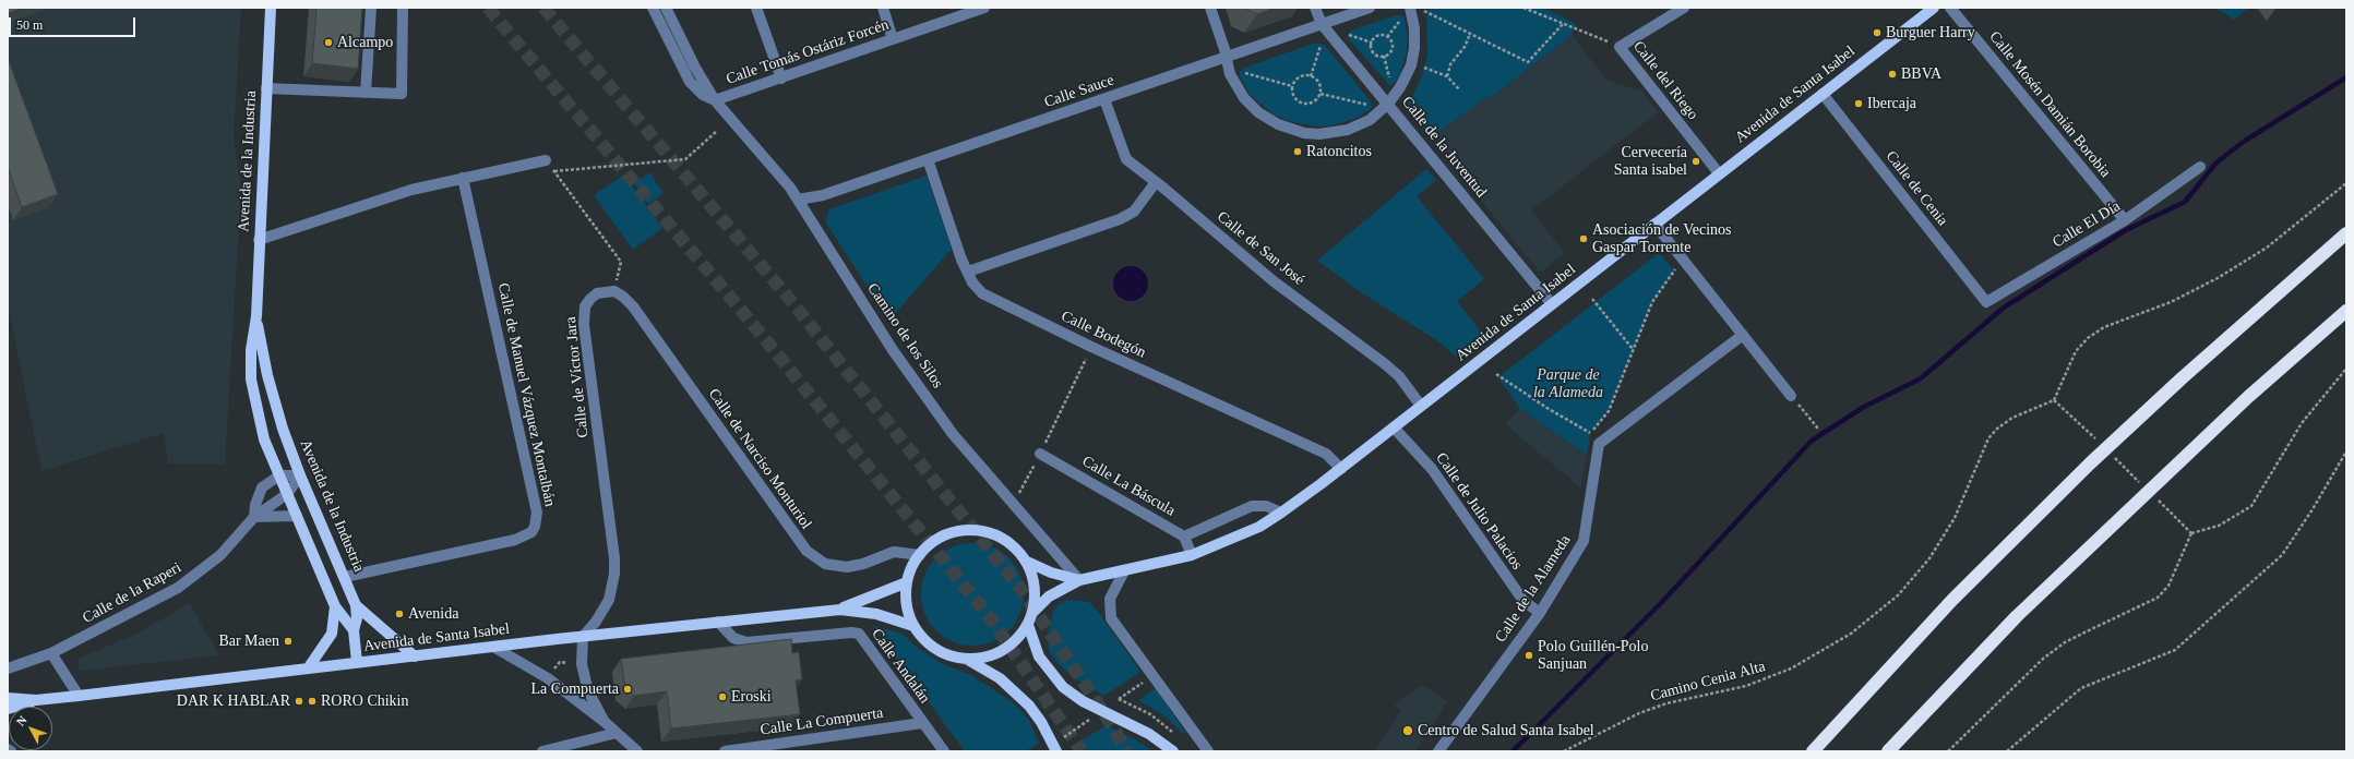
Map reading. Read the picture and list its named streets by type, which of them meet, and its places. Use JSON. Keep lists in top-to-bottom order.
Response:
{
  "streets": {
    "main road": ["Avenida de Santa Isabel", "Avenida de la Industria"],
    "street": [
      "Calle Tomás Ostáriz Forcén",
      "Calle del Riego",
      "Calle Sauce",
      "Calle Mosén Damián Borobia",
      "Calle de la Juventud",
      "Calle de Cenia",
      "Calle El Día",
      "Calle de San José",
      "Calle Bodegón",
      "Camino de los Silos",
      "Calle de Víctor Jara",
      "Calle de Manuel Vázquez Montalbán",
      "Calle de Narciso Monturiol",
      "Calle La Báscula",
      "Calle de Julio Palacios",
      "Calle de la Alameda",
      "Calle de la Raperi",
      "Calle Andalán",
      "Calle La Compuerta"
    ],
    "path": ["Camino Cenia Alta"]
  },
  "crossings": [
    ["Calle Tomás Ostáriz Forcén", "Camino de los Silos"],
    ["Calle del Riego", "Avenida de Santa Isabel"],
    ["Calle Sauce", "Calle de la Juventud"],
    ["Calle Sauce", "Calle de San José"],
    ["Calle Sauce", "Calle Bodegón"],
    ["Calle Sauce", "Camino de los Silos"],
    ["Avenida de Santa Isabel", "Calle de la Juventud"],
    ["Avenida de Santa Isabel", "Avenida de la Industria"],
    ["Avenida de Santa Isabel", "Calle de Cenia"],
    ["Avenida de Santa Isabel", "Calle de San José"],
    ["Avenida de Santa Isabel", "Calle Bodegón"],
    ["Avenida de Santa Isabel", "Camino de los Silos"],
    ["Avenida de Santa Isabel", "Calle de Víctor Jara"],
    ["Avenida de Santa Isabel", "Calle de Narciso Monturiol"],
    ["Avenida de Santa Isabel", "Calle La Báscula"],
    ["Avenida de Santa Isabel", "Calle de Julio Palacios"],
    ["Avenida de Santa Isabel", "Calle Andalán"],
    ["Calle Mosén Damián Borobia", "Calle El Día"],
    ["Avenida de la Industria", "Calle de Manuel Vázquez Montalbán"],
    ["Avenida de la Industria", "Calle de la Raperi"],
    ["Calle de Cenia", "Calle El Día"],
    ["Calle de Víctor Jara", "Calle de Narciso Monturiol"],
    ["Calle de Julio Palacios", "Calle de la Alameda"],
    ["Calle Andalán", "Calle La Compuerta"]
  ],
  "parks": ["Parque de la Alameda"],
  "places": [
    "Burguer Harry",
    "Alcampo",
    "BBVA",
    "Ibercaja",
    "Ratoncitos",
    "Cervecería Santa isabel",
    "Asociación de Vecinos Gaspar Torrente",
    "Avenida",
    "Bar Maen",
    "Polo Guillén-Polo Sanjuan",
    "La Compuerta",
    "Eroski",
    "DAR K HABLAR",
    "RORO Chikin",
    "Centro de Salud Santa Isabel"
  ],
  "scale_bar": "50 m",
  "north": "top left"
}
